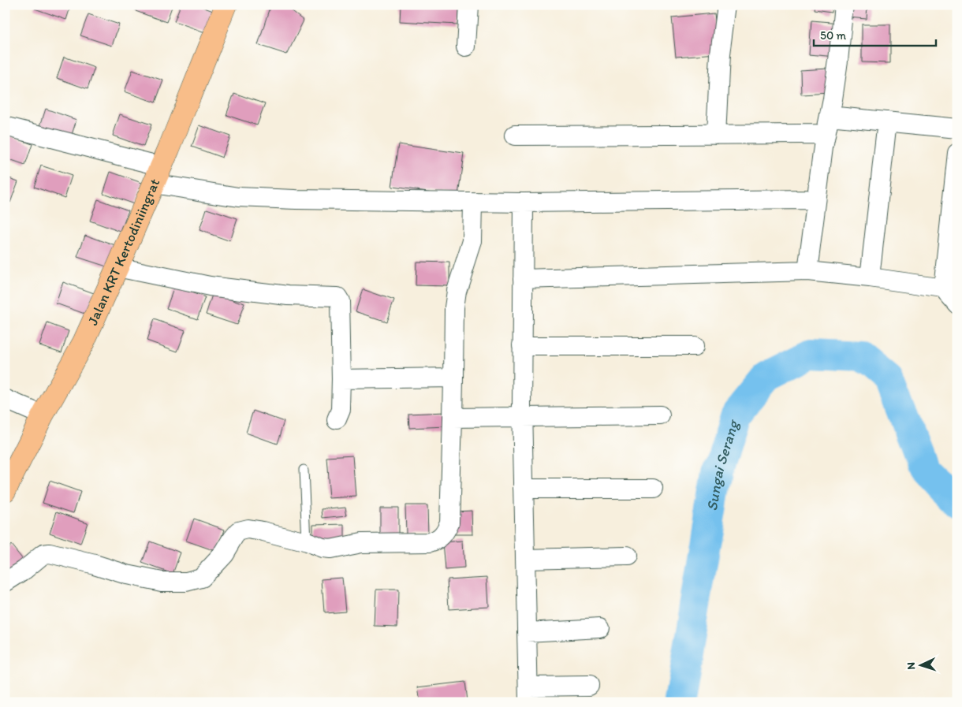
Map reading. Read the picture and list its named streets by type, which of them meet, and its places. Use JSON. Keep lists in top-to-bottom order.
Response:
{
  "streets": {
    "main road": ["Jalan KRT Kertodiniingrat"]
  },
  "water": ["Sungai Serang"],
  "scale_bar": "50 m",
  "north": "left"
}
